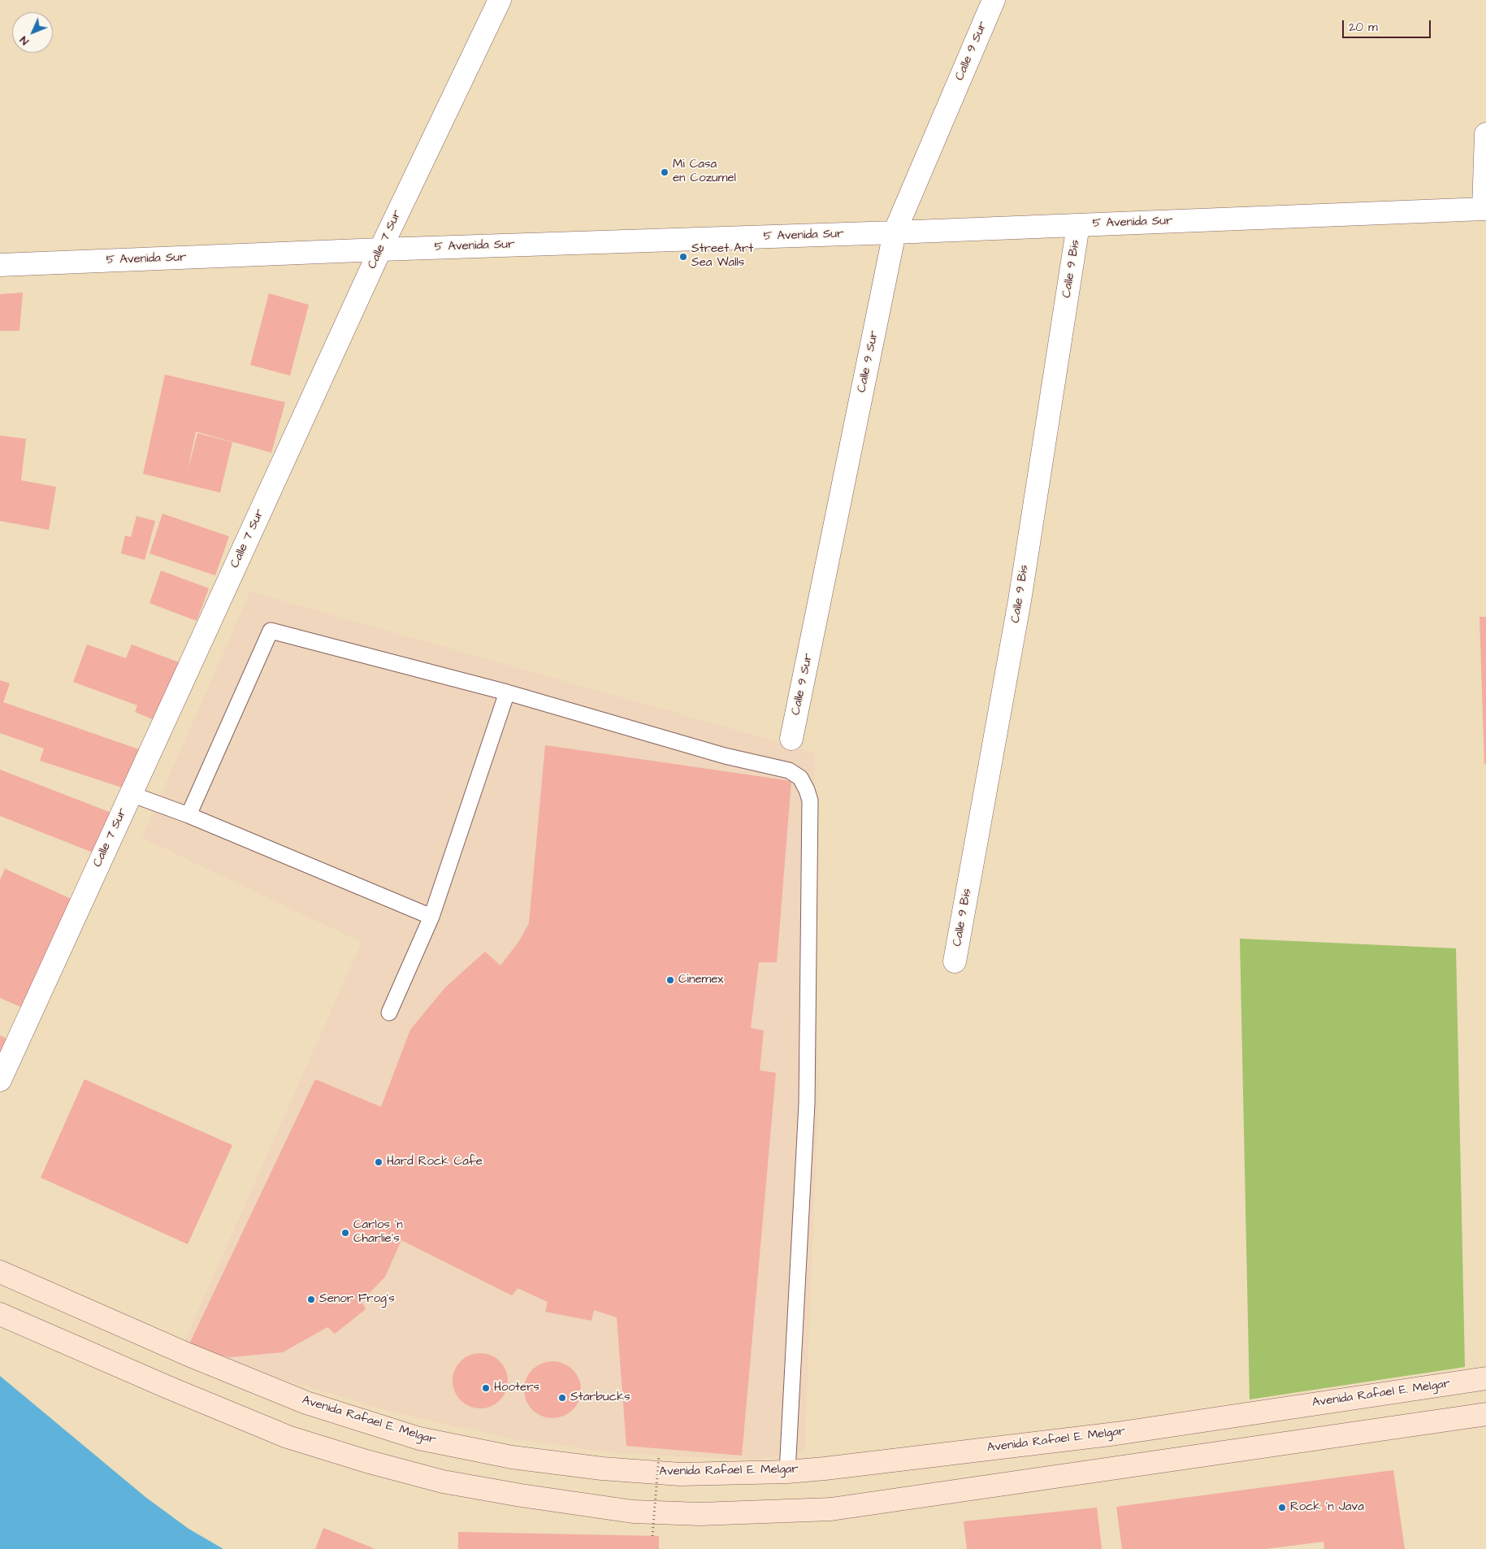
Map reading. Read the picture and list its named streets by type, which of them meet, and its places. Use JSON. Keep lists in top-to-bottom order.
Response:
{
  "streets": {
    "main road": ["Avenida Rafael E. Melgar"],
    "street": [
      "Calle 9 Sur",
      "5 Avenida Sur",
      "Calle 7 Sur",
      "Calle 9 Bis"
    ]
  },
  "crossings": [
    ["Calle 9 Sur", "5 Avenida Sur"],
    ["5 Avenida Sur", "Calle 7 Sur"],
    ["5 Avenida Sur", "Calle 9 Bis"]
  ],
  "places": [
    "Mi Casa en Cozumel",
    "Street Art Sea Walls",
    "Cinemex",
    "Hard Rock Cafe",
    "Carlos 'n Charlie's",
    "Senor Frog's",
    "Hooters",
    "Starbucks",
    "Rock 'n Java"
  ],
  "scale_bar": "20 m",
  "north": "bottom left"
}
